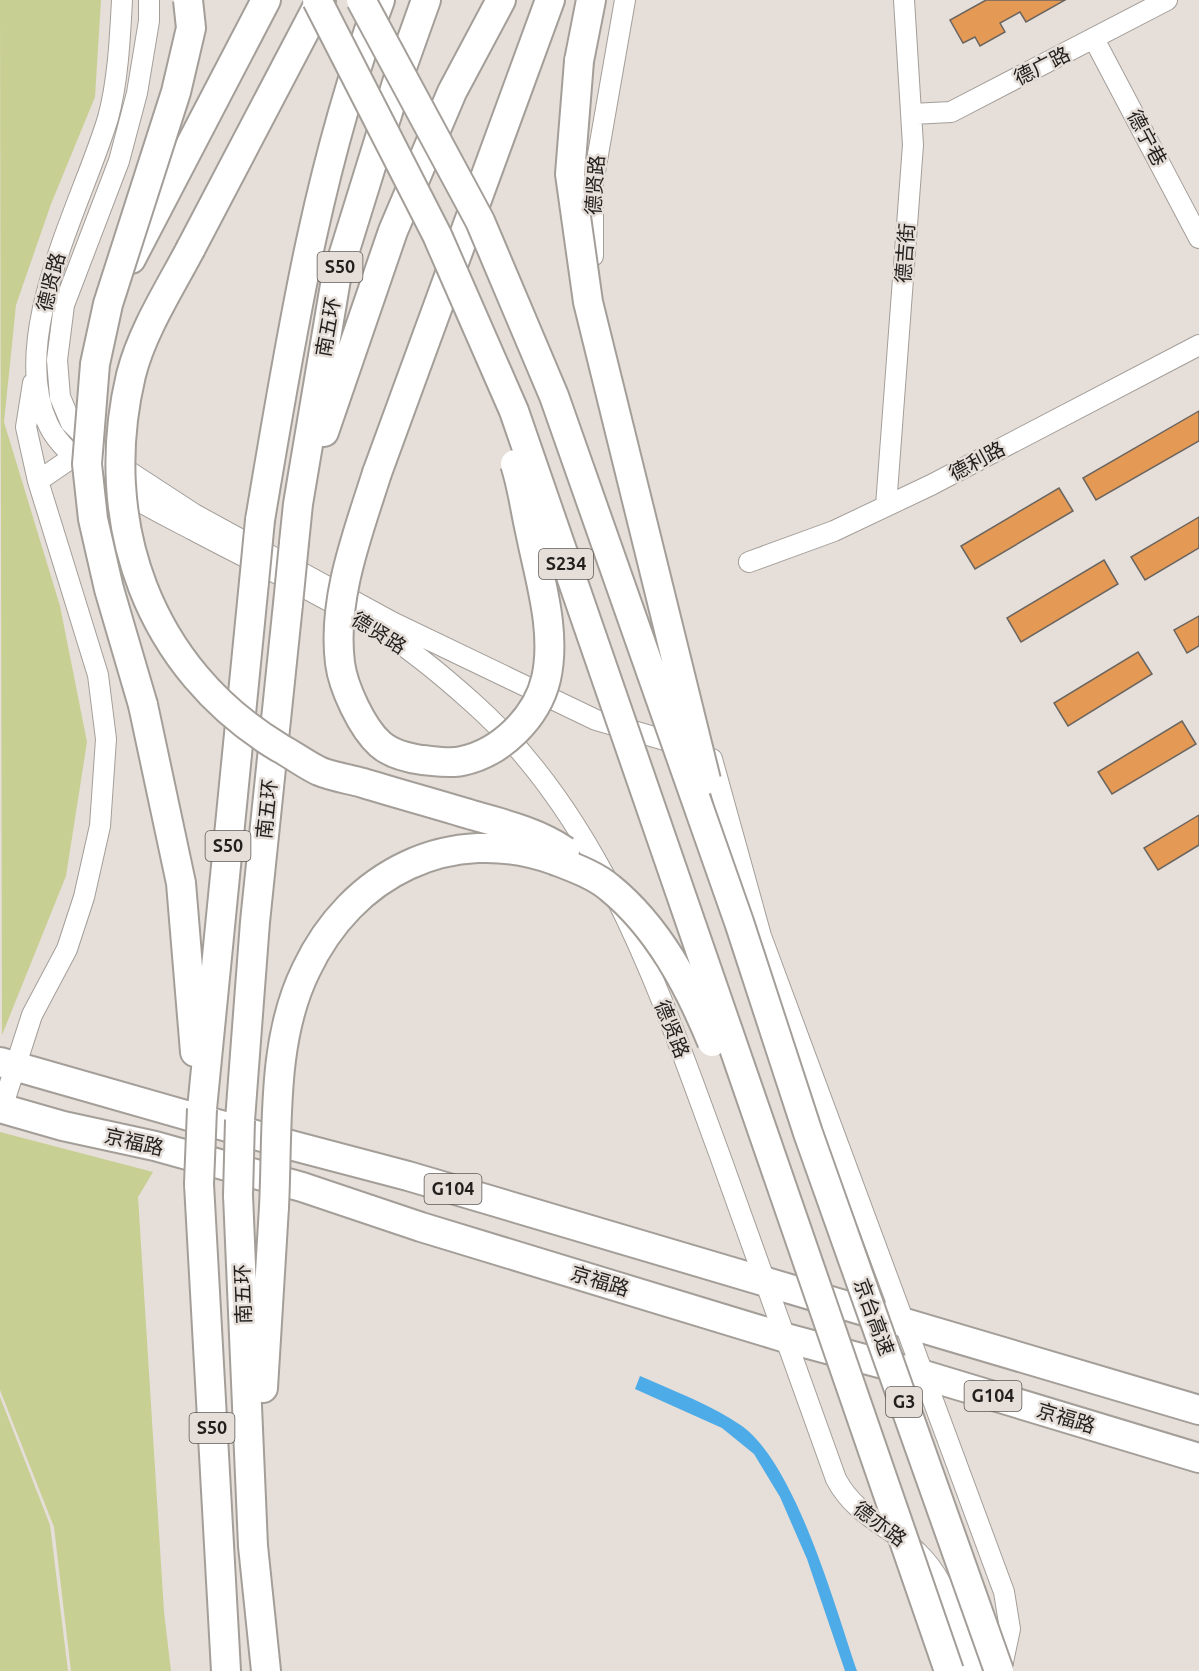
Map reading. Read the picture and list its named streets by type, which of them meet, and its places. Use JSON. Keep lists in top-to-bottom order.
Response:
{
  "streets": {
    "highway": [
      "S50",
      "南五环",
      "S234",
      "京福路",
      "G104",
      "京台高速",
      "G3"
    ],
    "street": [
      "德广路",
      "德宁巷",
      "德贤路",
      "德吉街",
      "德利路",
      "德亦路"
    ]
  },
  "crossings": [
    ["德广路", "德宁巷"],
    ["德广路", "德吉街"],
    ["德贤路", "京福路"],
    ["德贤路", "德亦路"],
    ["德吉街", "德利路"],
    ["S234", "京台高速"],
    ["S234", "G3"],
    ["京福路", "德亦路"]
  ]
}
